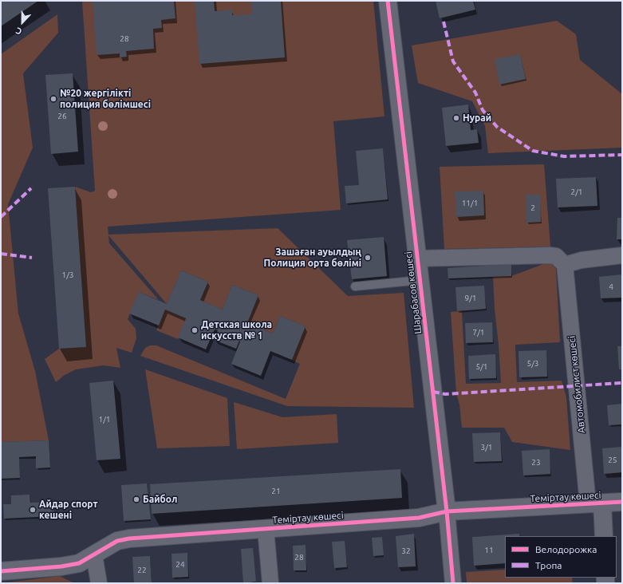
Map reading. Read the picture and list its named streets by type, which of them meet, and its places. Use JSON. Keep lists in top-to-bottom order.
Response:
{
  "streets": {
    "street": ["Шарабасов көшесі", "Автомобилист көшесі", "Теміртау көшесі"]
  },
  "crossings": [
    ["Шарабасов көшесі", "Теміртау көшесі"],
    ["Автомобилист көшесі", "Теміртау көшесі"]
  ],
  "places": [
    "№20 жергілікті полиция бөлімшесі",
    "Нурай",
    "Зашаған ауылдың Полиция орта бөлімі",
    "Детская школа искусств № 1",
    "Байбол",
    "Айдар спорт кешені"
  ],
  "house_numbers": [
    "28",
    "26",
    "2/1",
    "11/1",
    "2",
    "1/3",
    "4",
    "9/1",
    "7/1",
    "5/3",
    "5/1",
    "1/1",
    "3/1",
    "25",
    "23",
    "21",
    "11",
    "32",
    "28",
    "24",
    "22"
  ],
  "legend": ["Велодорожка", "Тропа"],
  "north": "bottom"
}
